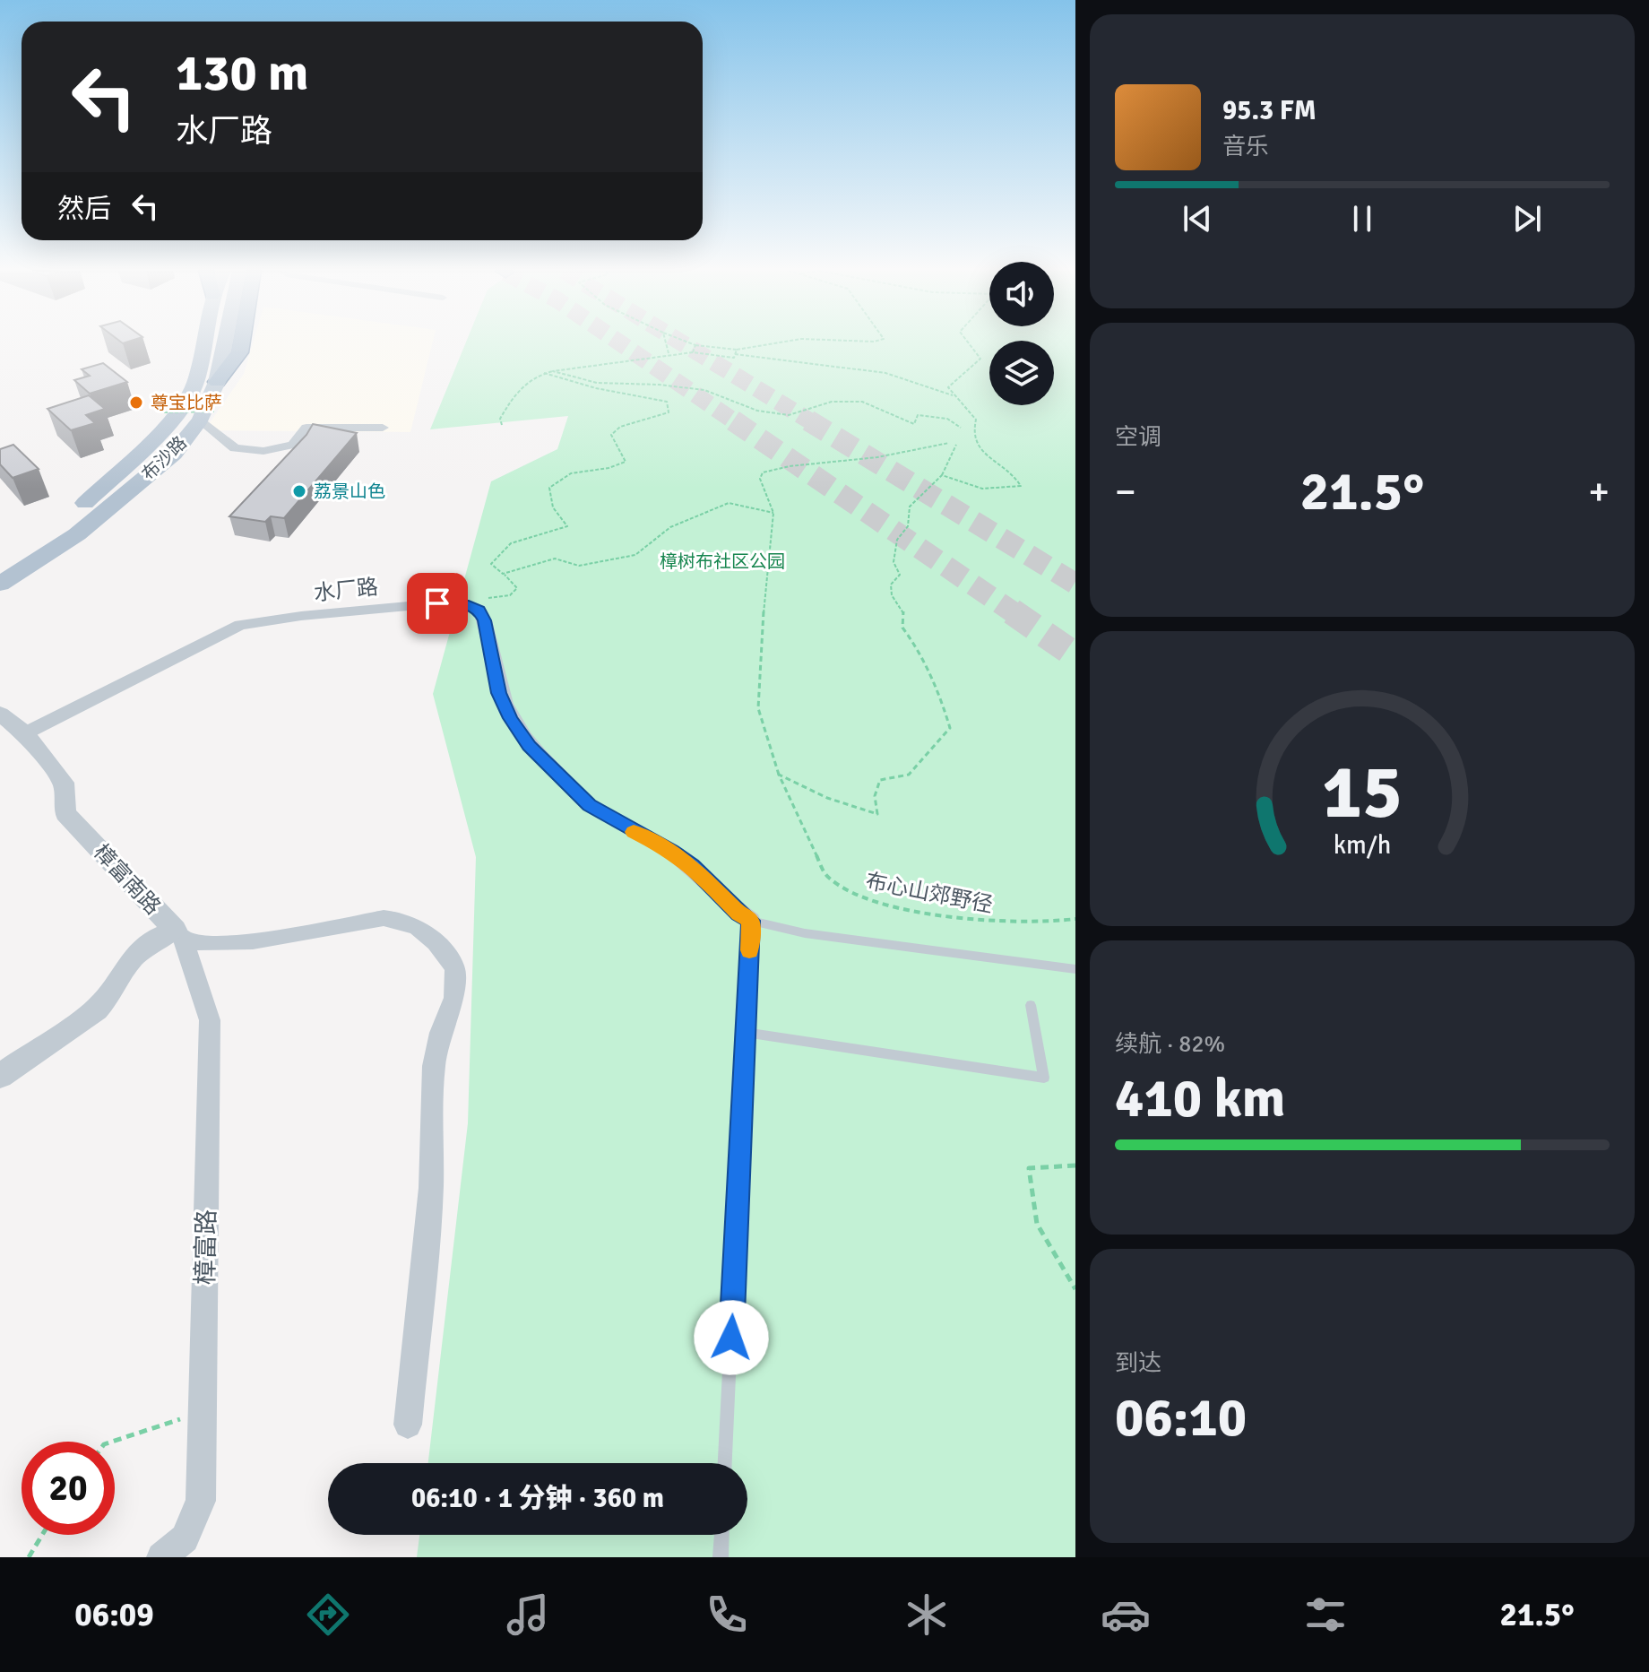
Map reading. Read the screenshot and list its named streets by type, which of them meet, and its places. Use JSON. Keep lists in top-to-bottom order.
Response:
{
  "streets": {
    "main road": ["布沙路"],
    "street": ["水厂路", "樟富南路", "樟富路"],
    "path": ["布心山郊野径"]
  },
  "crossings": [
    ["水厂路", "樟富南路"],
    ["樟富南路", "樟富路"]
  ],
  "parks": ["樟树布社区公园"],
  "places": ["尊宝比萨", "荔景山色"],
  "page": {
    "turn": ["130 m", "水厂路"],
    "song": ["95.3 FM", "音乐"],
    "then": "然后",
    "tile": [
      "空调",
      ["续航 · 82%", "410 km"],
      ["到达", "06:10"]
    ],
    "heat": ["−", "21.5°", "+"],
    "limit": "20",
    "trip": "06:10 · 1 分钟 · 360 m",
    "tabs": ["06:09", "21.5°"],
    "gauge": ["15", "km/h"]
  }
}
